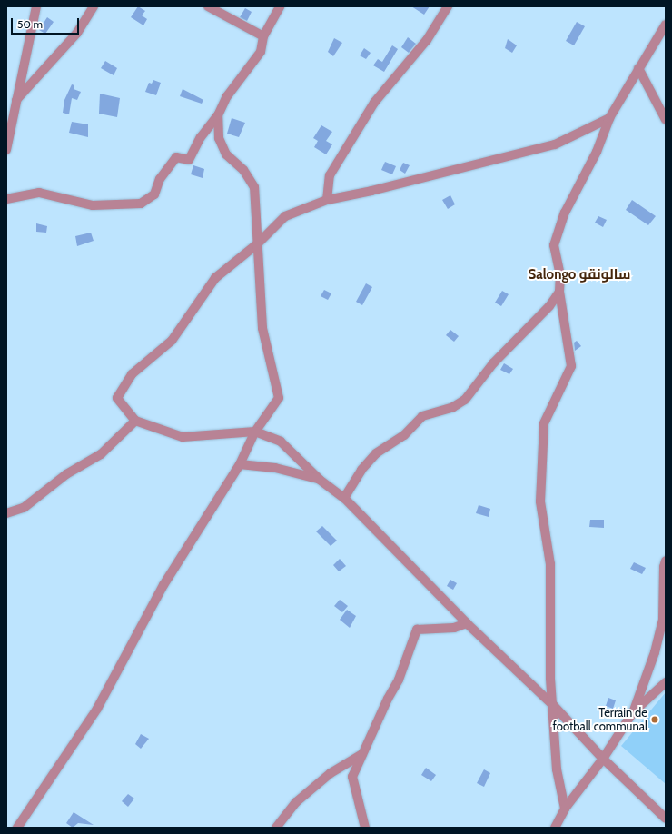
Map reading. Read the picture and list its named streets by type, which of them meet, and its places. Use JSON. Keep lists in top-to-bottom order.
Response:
{
  "districts": ["Salongo سالونقو"],
  "places": ["Terrain de football communal"],
  "scale_bar": "50 m"
}
